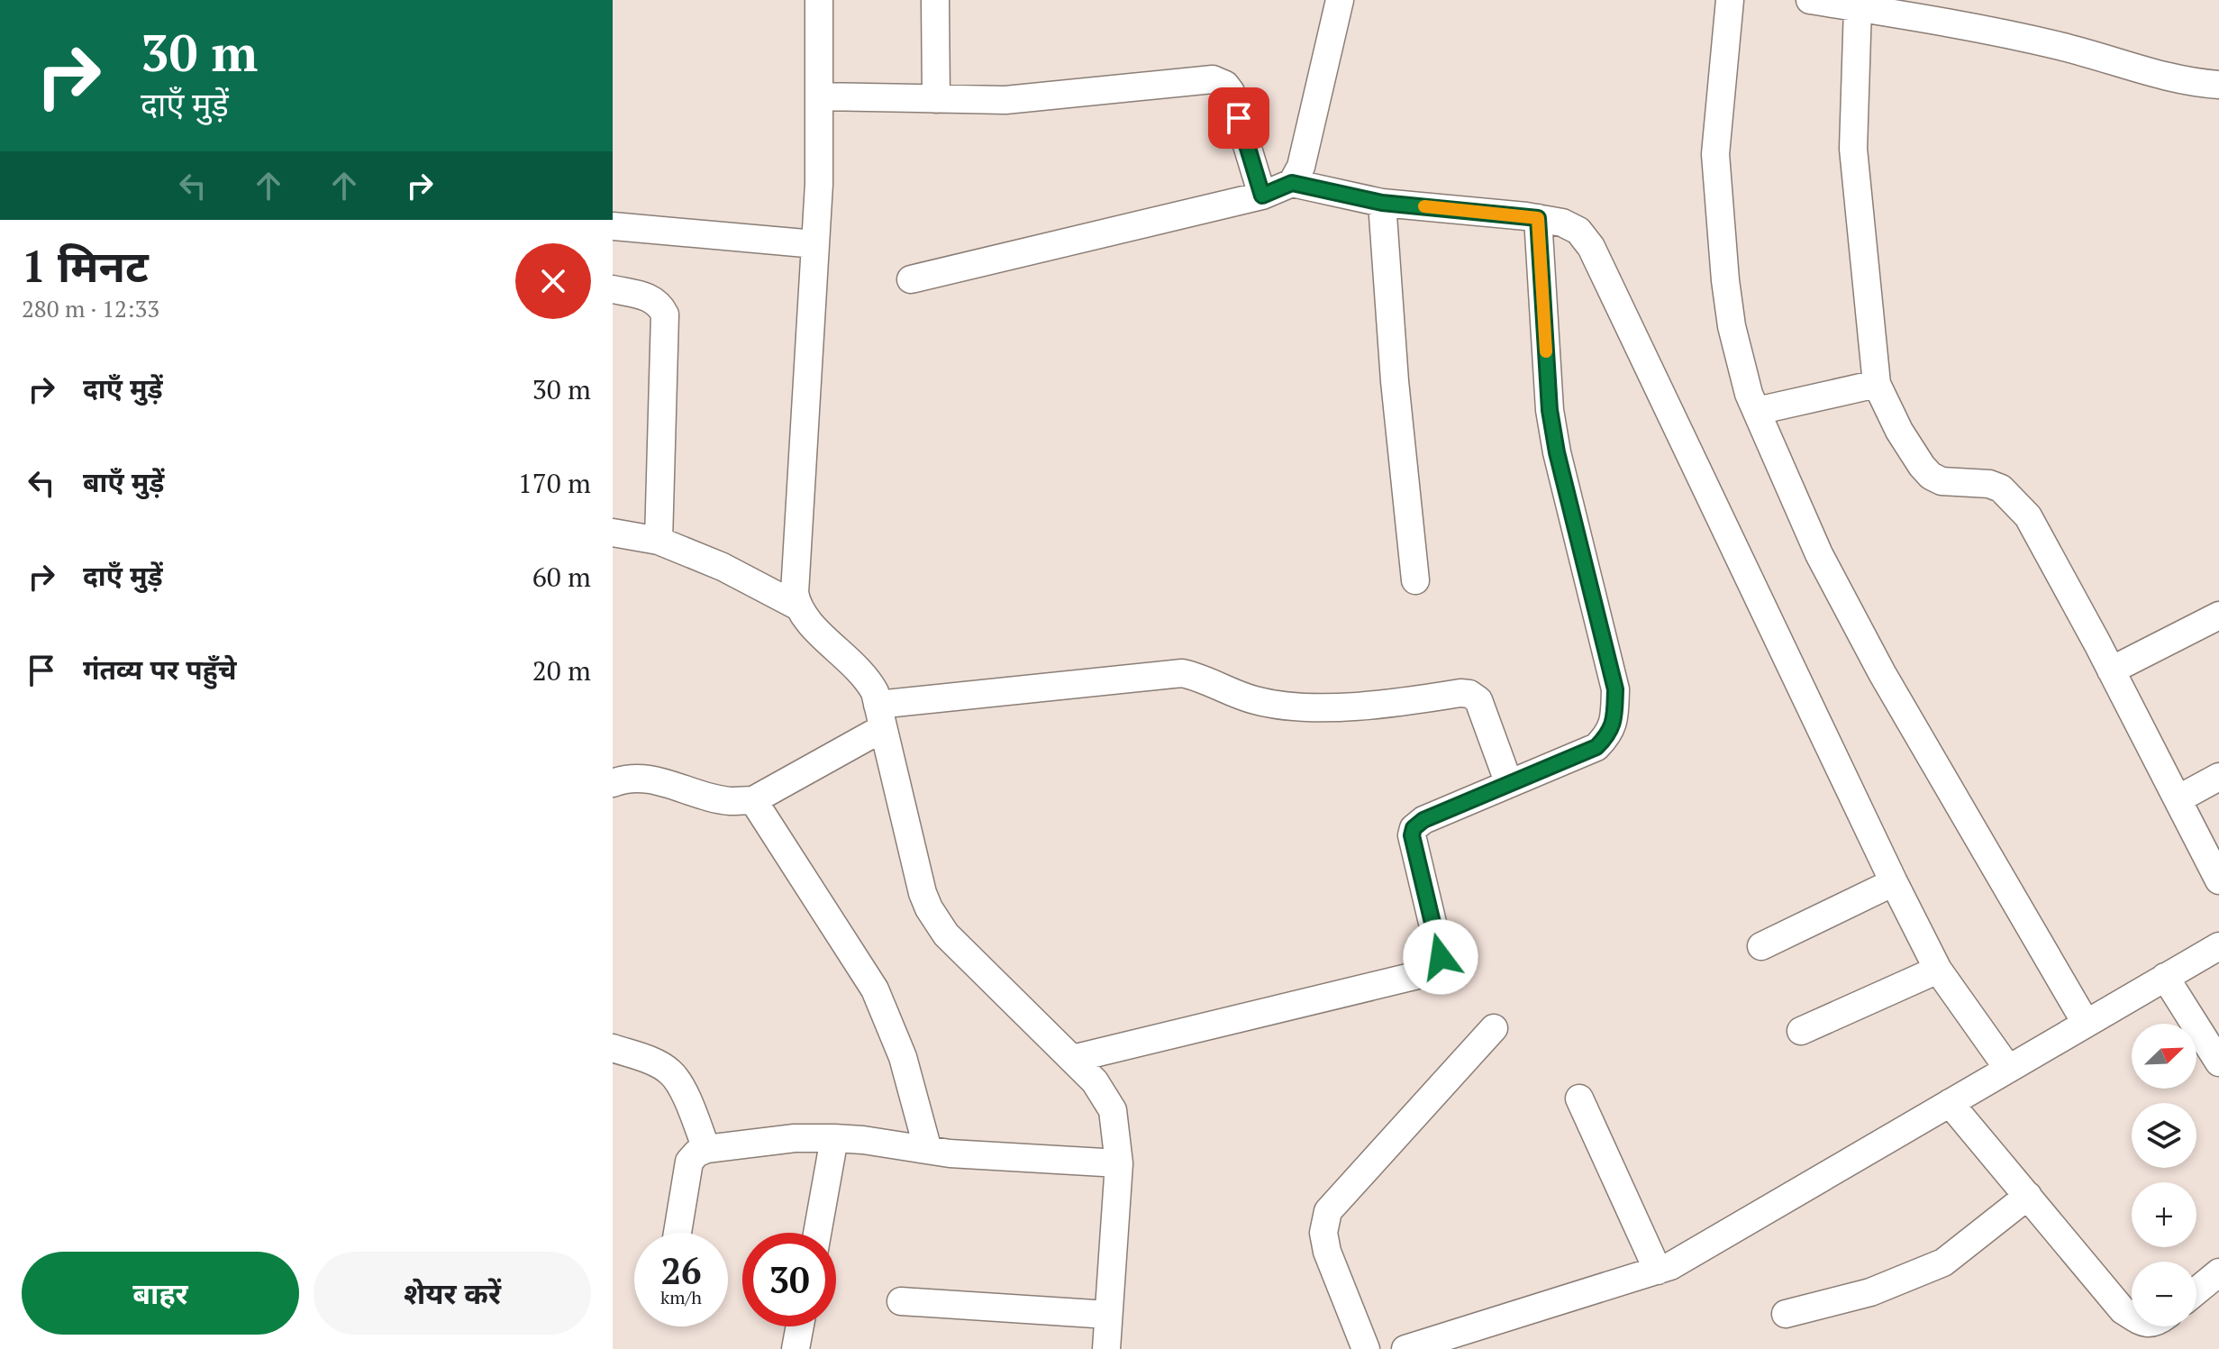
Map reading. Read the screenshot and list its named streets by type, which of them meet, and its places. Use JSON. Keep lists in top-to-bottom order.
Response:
{
  "north": "top right",
  "page": {
    "turn": ["30 m", "दाएँ मुड़ें"],
    "heading": ["1 मिनट", "280 m · 12:33"],
    "list": [
      {
        "name": "दाएँ मुड़ें",
        "value": "30 m"
      },
      {
        "name": "बाएँ मुड़ें",
        "value": "170 m"
      },
      {
        "name": "दाएँ मुड़ें",
        "value": "60 m"
      },
      {
        "name": "गंतव्य पर पहुँचे",
        "value": "20 m"
      }
    ],
    "map_buttons": ["+", "−"],
    "speed": "26 km/h",
    "limit": "30",
    "buttons": ["बाहर", "शेयर करें"]
  }
}
